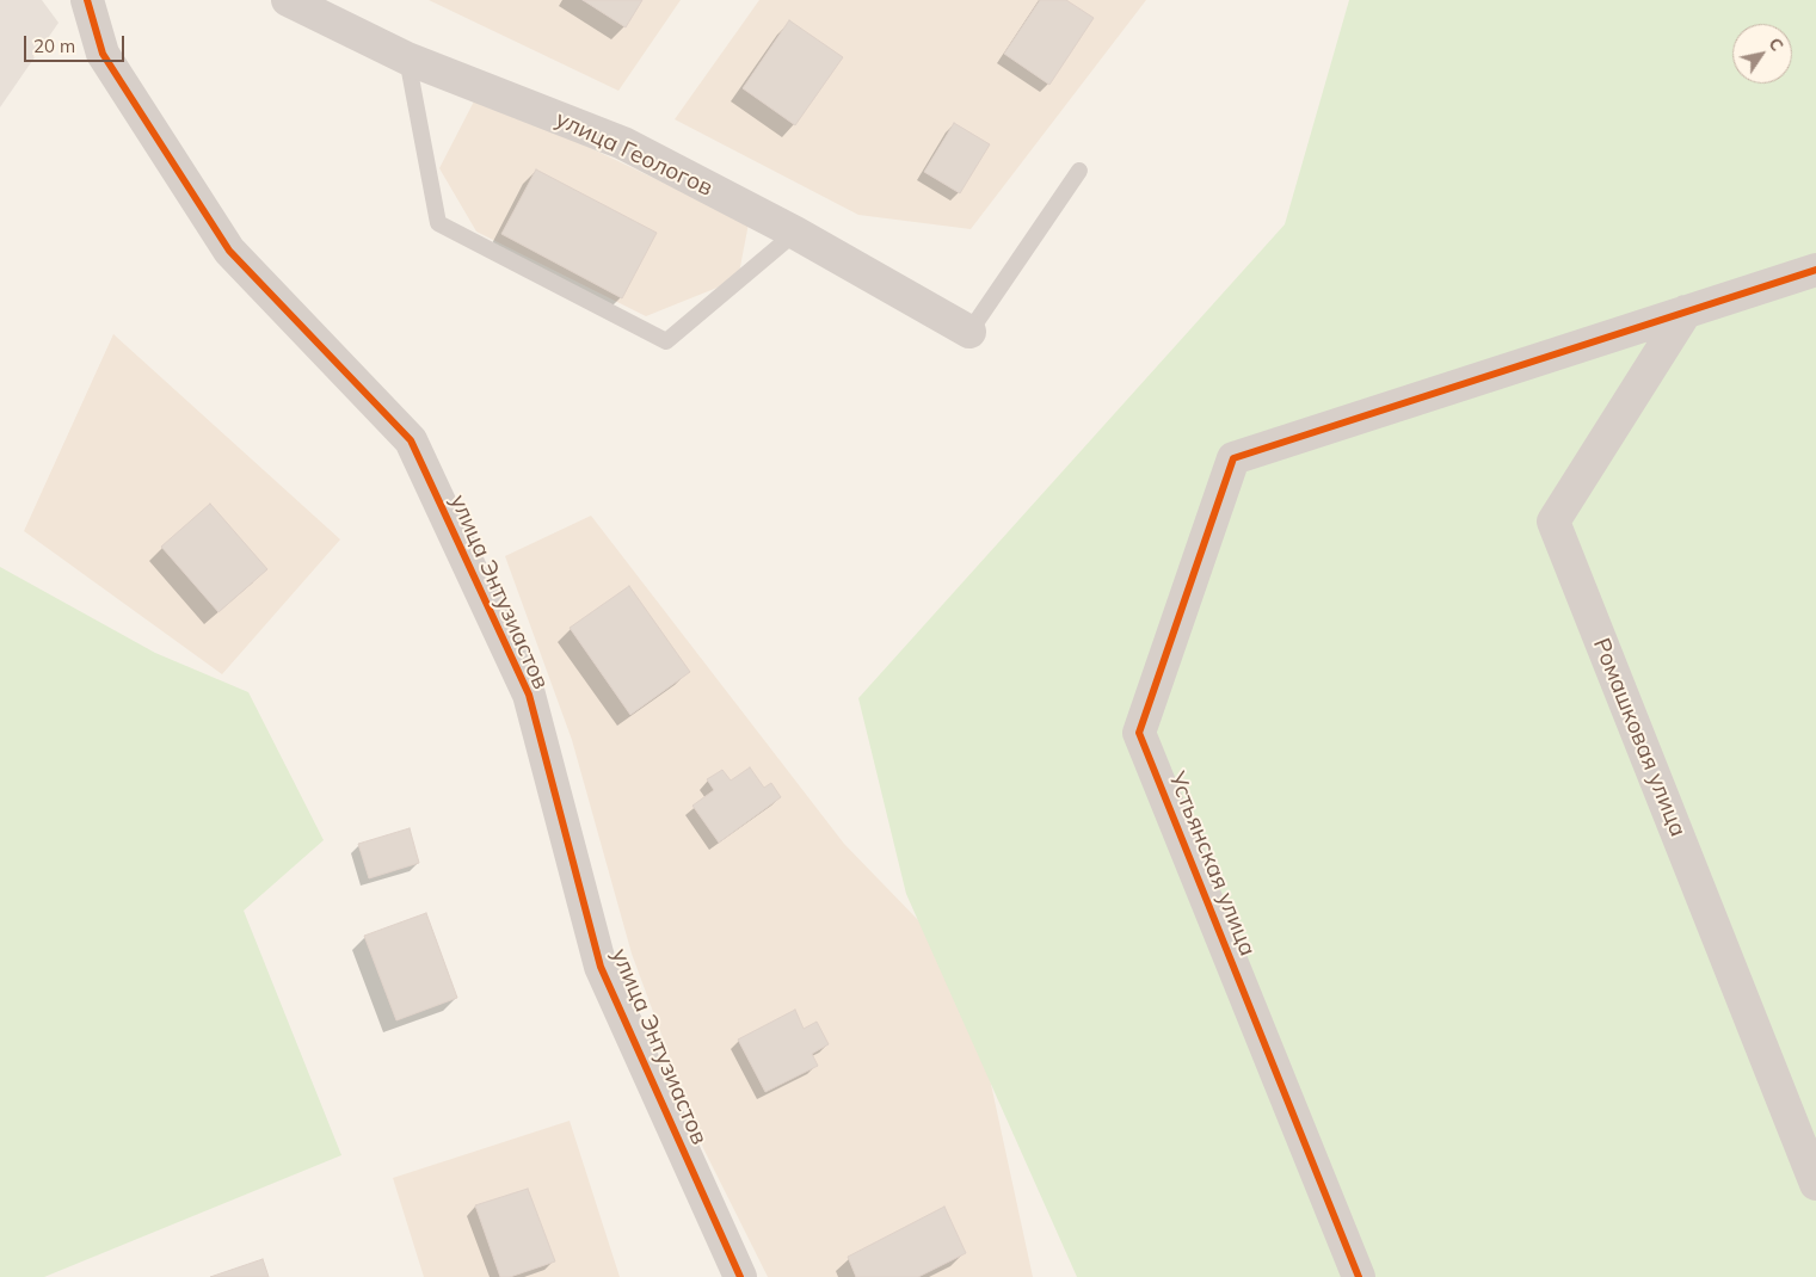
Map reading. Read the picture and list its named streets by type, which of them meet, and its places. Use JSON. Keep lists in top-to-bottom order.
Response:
{
  "streets": {
    "street": [
      "улица Геологов",
      "улица Энтузиастов",
      "Ромашковая улица",
      "Устьянская улица"
    ]
  },
  "crossings": [
    ["Ромашковая улица", "Устьянская улица"]
  ],
  "scale_bar": "20 m",
  "north": "top right"
}
